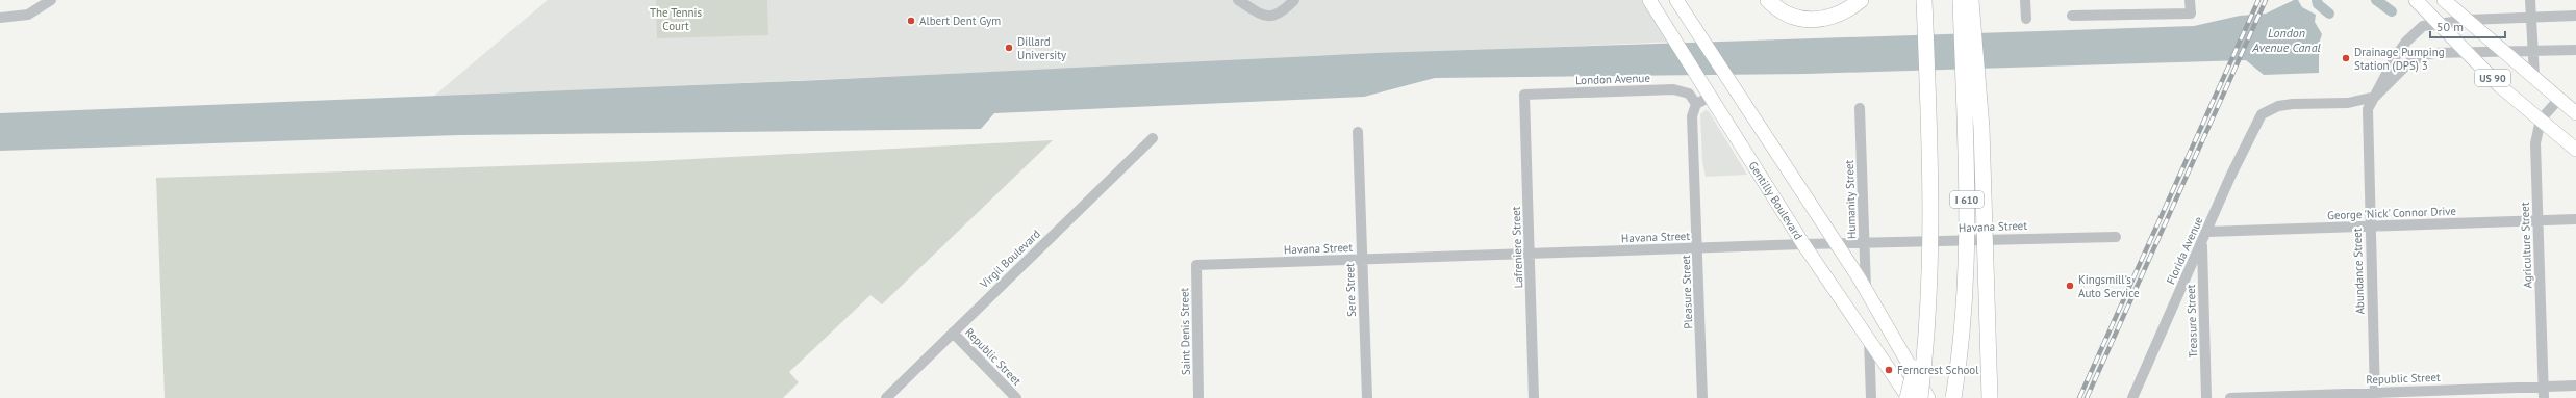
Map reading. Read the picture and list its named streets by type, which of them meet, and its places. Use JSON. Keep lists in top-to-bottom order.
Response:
{
  "streets": {
    "highway": ["I 610"],
    "main road": ["US 90", "Gentilly Boulevard"],
    "street": [
      "London Avenue",
      "Humanity Street",
      "George 'Nick' Connor Drive",
      "Havana Street",
      "Agriculture Street",
      "Lafreniere Street",
      "Florida Avenue",
      "Virgil Boulevard",
      "Abundance Street",
      "Sere Street",
      "Pleasure Street",
      "Treasure Street",
      "Saint Denis Street",
      "Republic Street"
    ]
  },
  "crossings": [
    ["US 90", "Agriculture Street"],
    ["US 90", "Abundance Street"],
    ["London Avenue", "Lafreniere Street"],
    ["London Avenue", "Pleasure Street"],
    ["Humanity Street", "Havana Street"],
    ["Gentilly Boulevard", "Havana Street"],
    ["George 'Nick' Connor Drive", "Agriculture Street"],
    ["George 'Nick' Connor Drive", "Florida Avenue"],
    ["George 'Nick' Connor Drive", "Abundance Street"],
    ["Havana Street", "Lafreniere Street"],
    ["Havana Street", "Sere Street"],
    ["Havana Street", "Pleasure Street"],
    ["Havana Street", "Saint Denis Street"],
    ["Agriculture Street", "Republic Street"],
    ["Florida Avenue", "Abundance Street"],
    ["Florida Avenue", "Treasure Street"],
    ["Virgil Boulevard", "Republic Street"],
    ["Abundance Street", "Republic Street"]
  ],
  "water": ["London Avenue Canal"],
  "parks": ["The Tennis Court"],
  "places": [
    "Albert Dent Gym",
    "Dillard University",
    "Drainage Pumping Station (DPS) 3",
    "Kingsmill's Auto Service",
    "Ferncrest School"
  ],
  "scale_bar": "50 m"
}
